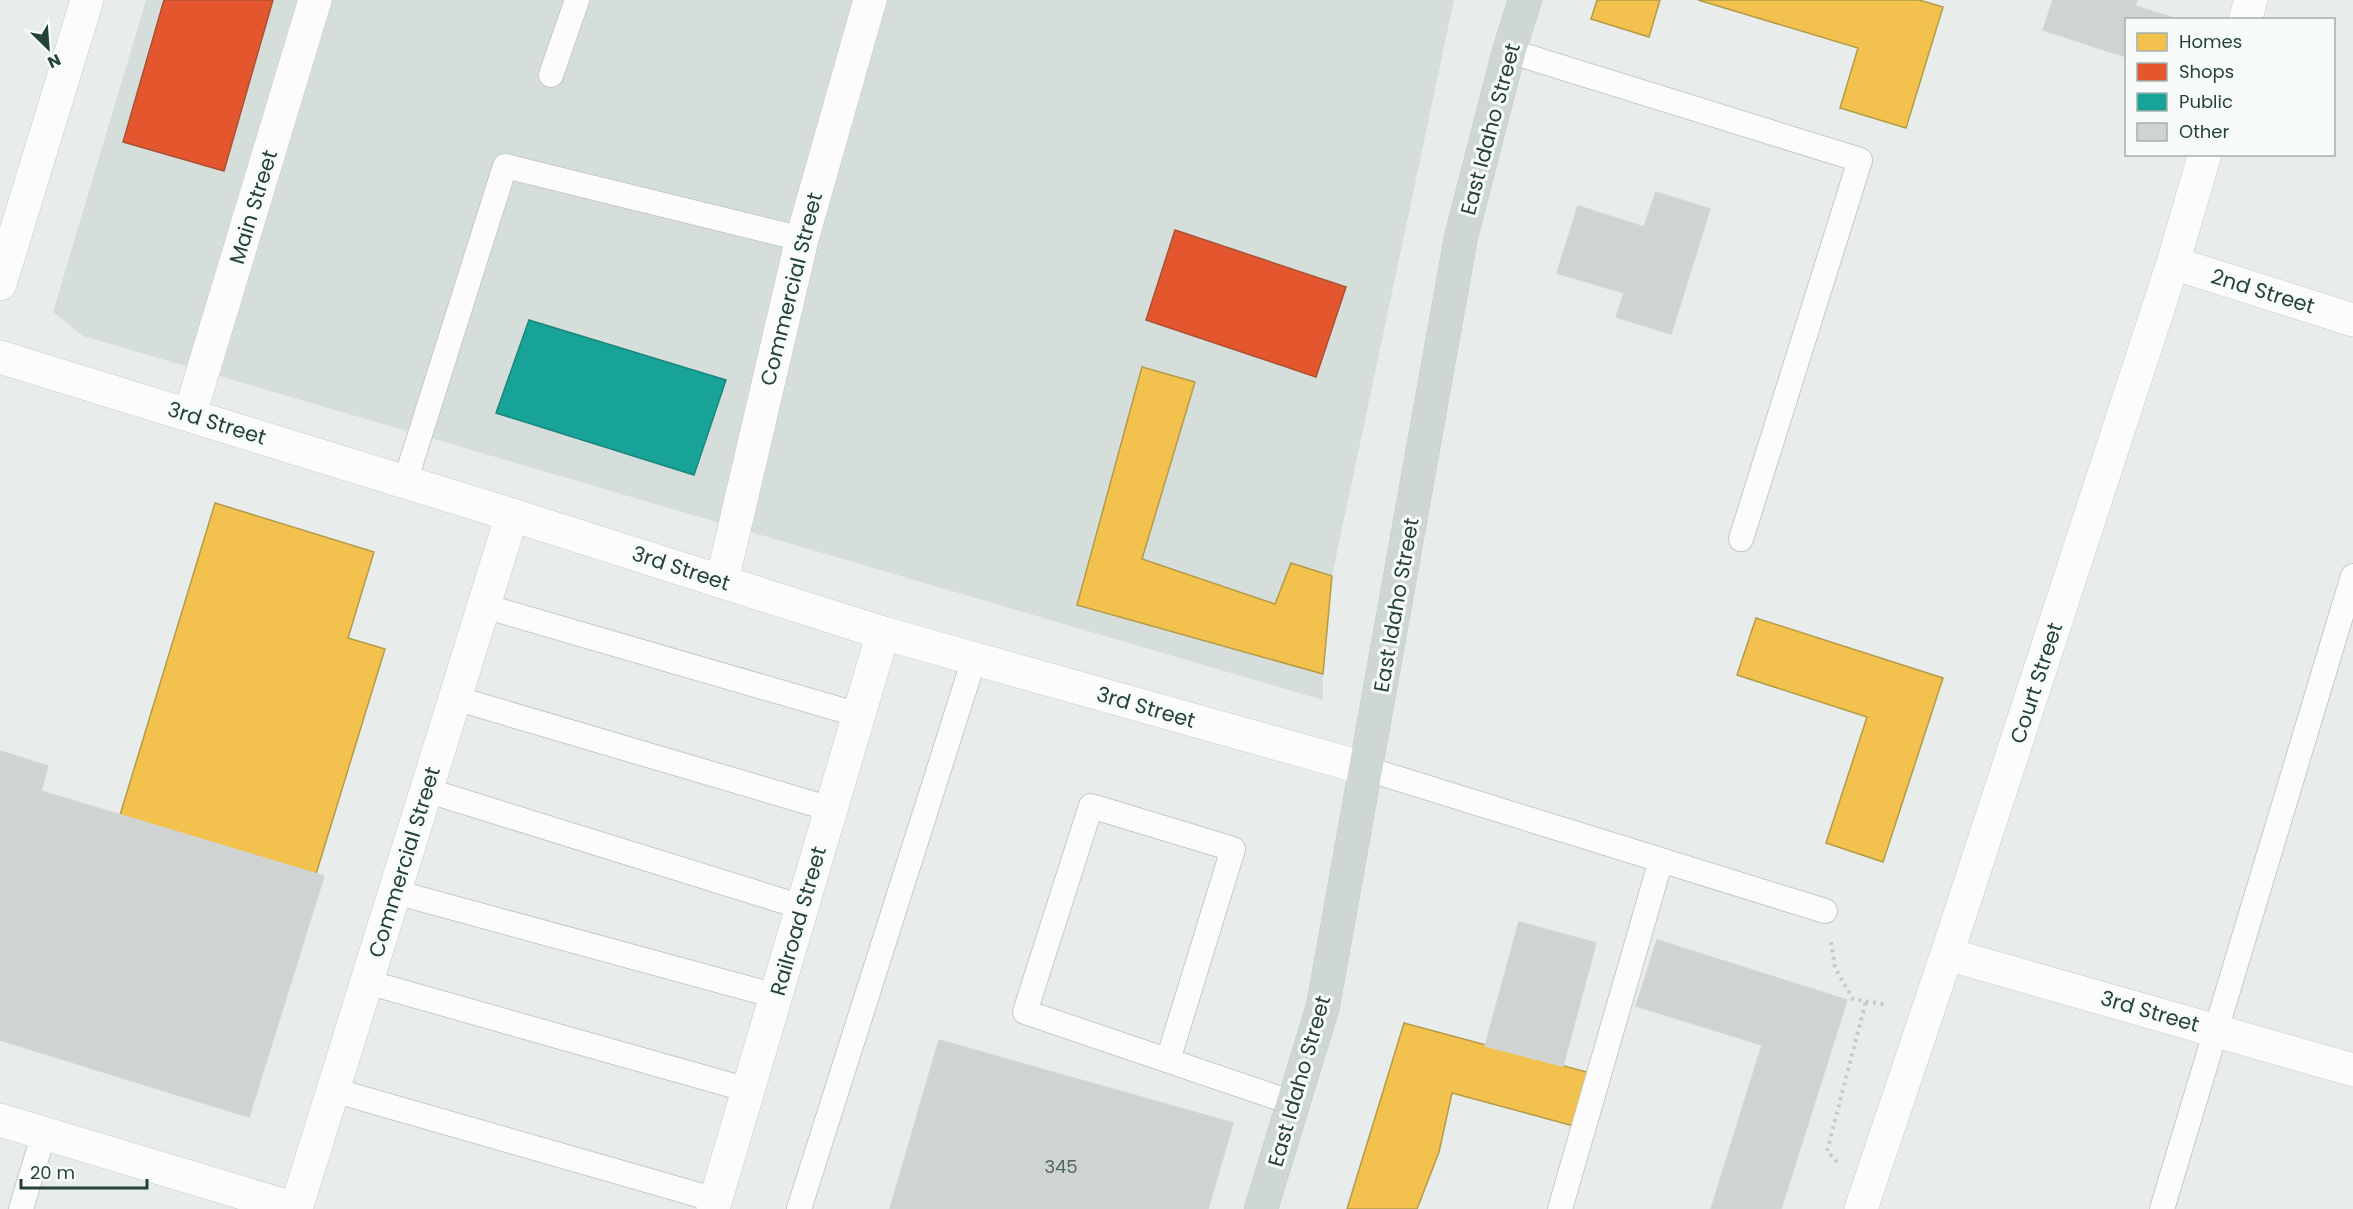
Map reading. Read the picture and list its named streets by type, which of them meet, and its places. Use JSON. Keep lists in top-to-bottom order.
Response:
{
  "streets": {
    "main road": ["East Idaho Street"],
    "street": [
      "Main Street",
      "Commercial Street",
      "2nd Street",
      "3rd Street",
      "Court Street",
      "Railroad Street"
    ]
  },
  "crossings": [
    ["East Idaho Street", "3rd Street"],
    ["Main Street", "3rd Street"],
    ["Commercial Street", "3rd Street"],
    ["2nd Street", "Court Street"],
    ["3rd Street", "Court Street"],
    ["3rd Street", "Railroad Street"]
  ],
  "house_numbers": ["345"],
  "legend": [
    "Homes",
    "Shops",
    "Public",
    "Other"
  ],
  "scale_bar": "20 m",
  "north": "bottom right"
}
